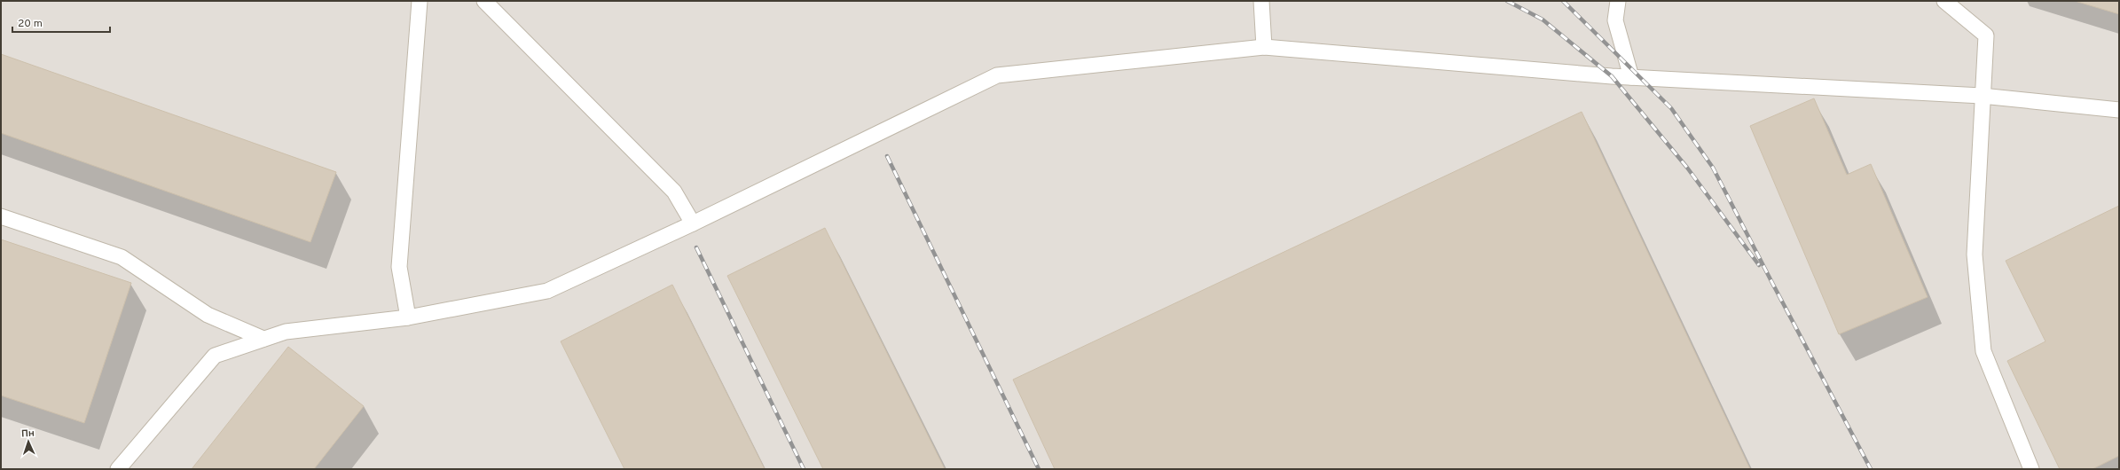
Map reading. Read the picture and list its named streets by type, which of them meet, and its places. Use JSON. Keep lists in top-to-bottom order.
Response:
{
  "scale_bar": "20 m",
  "north": "top"
}
